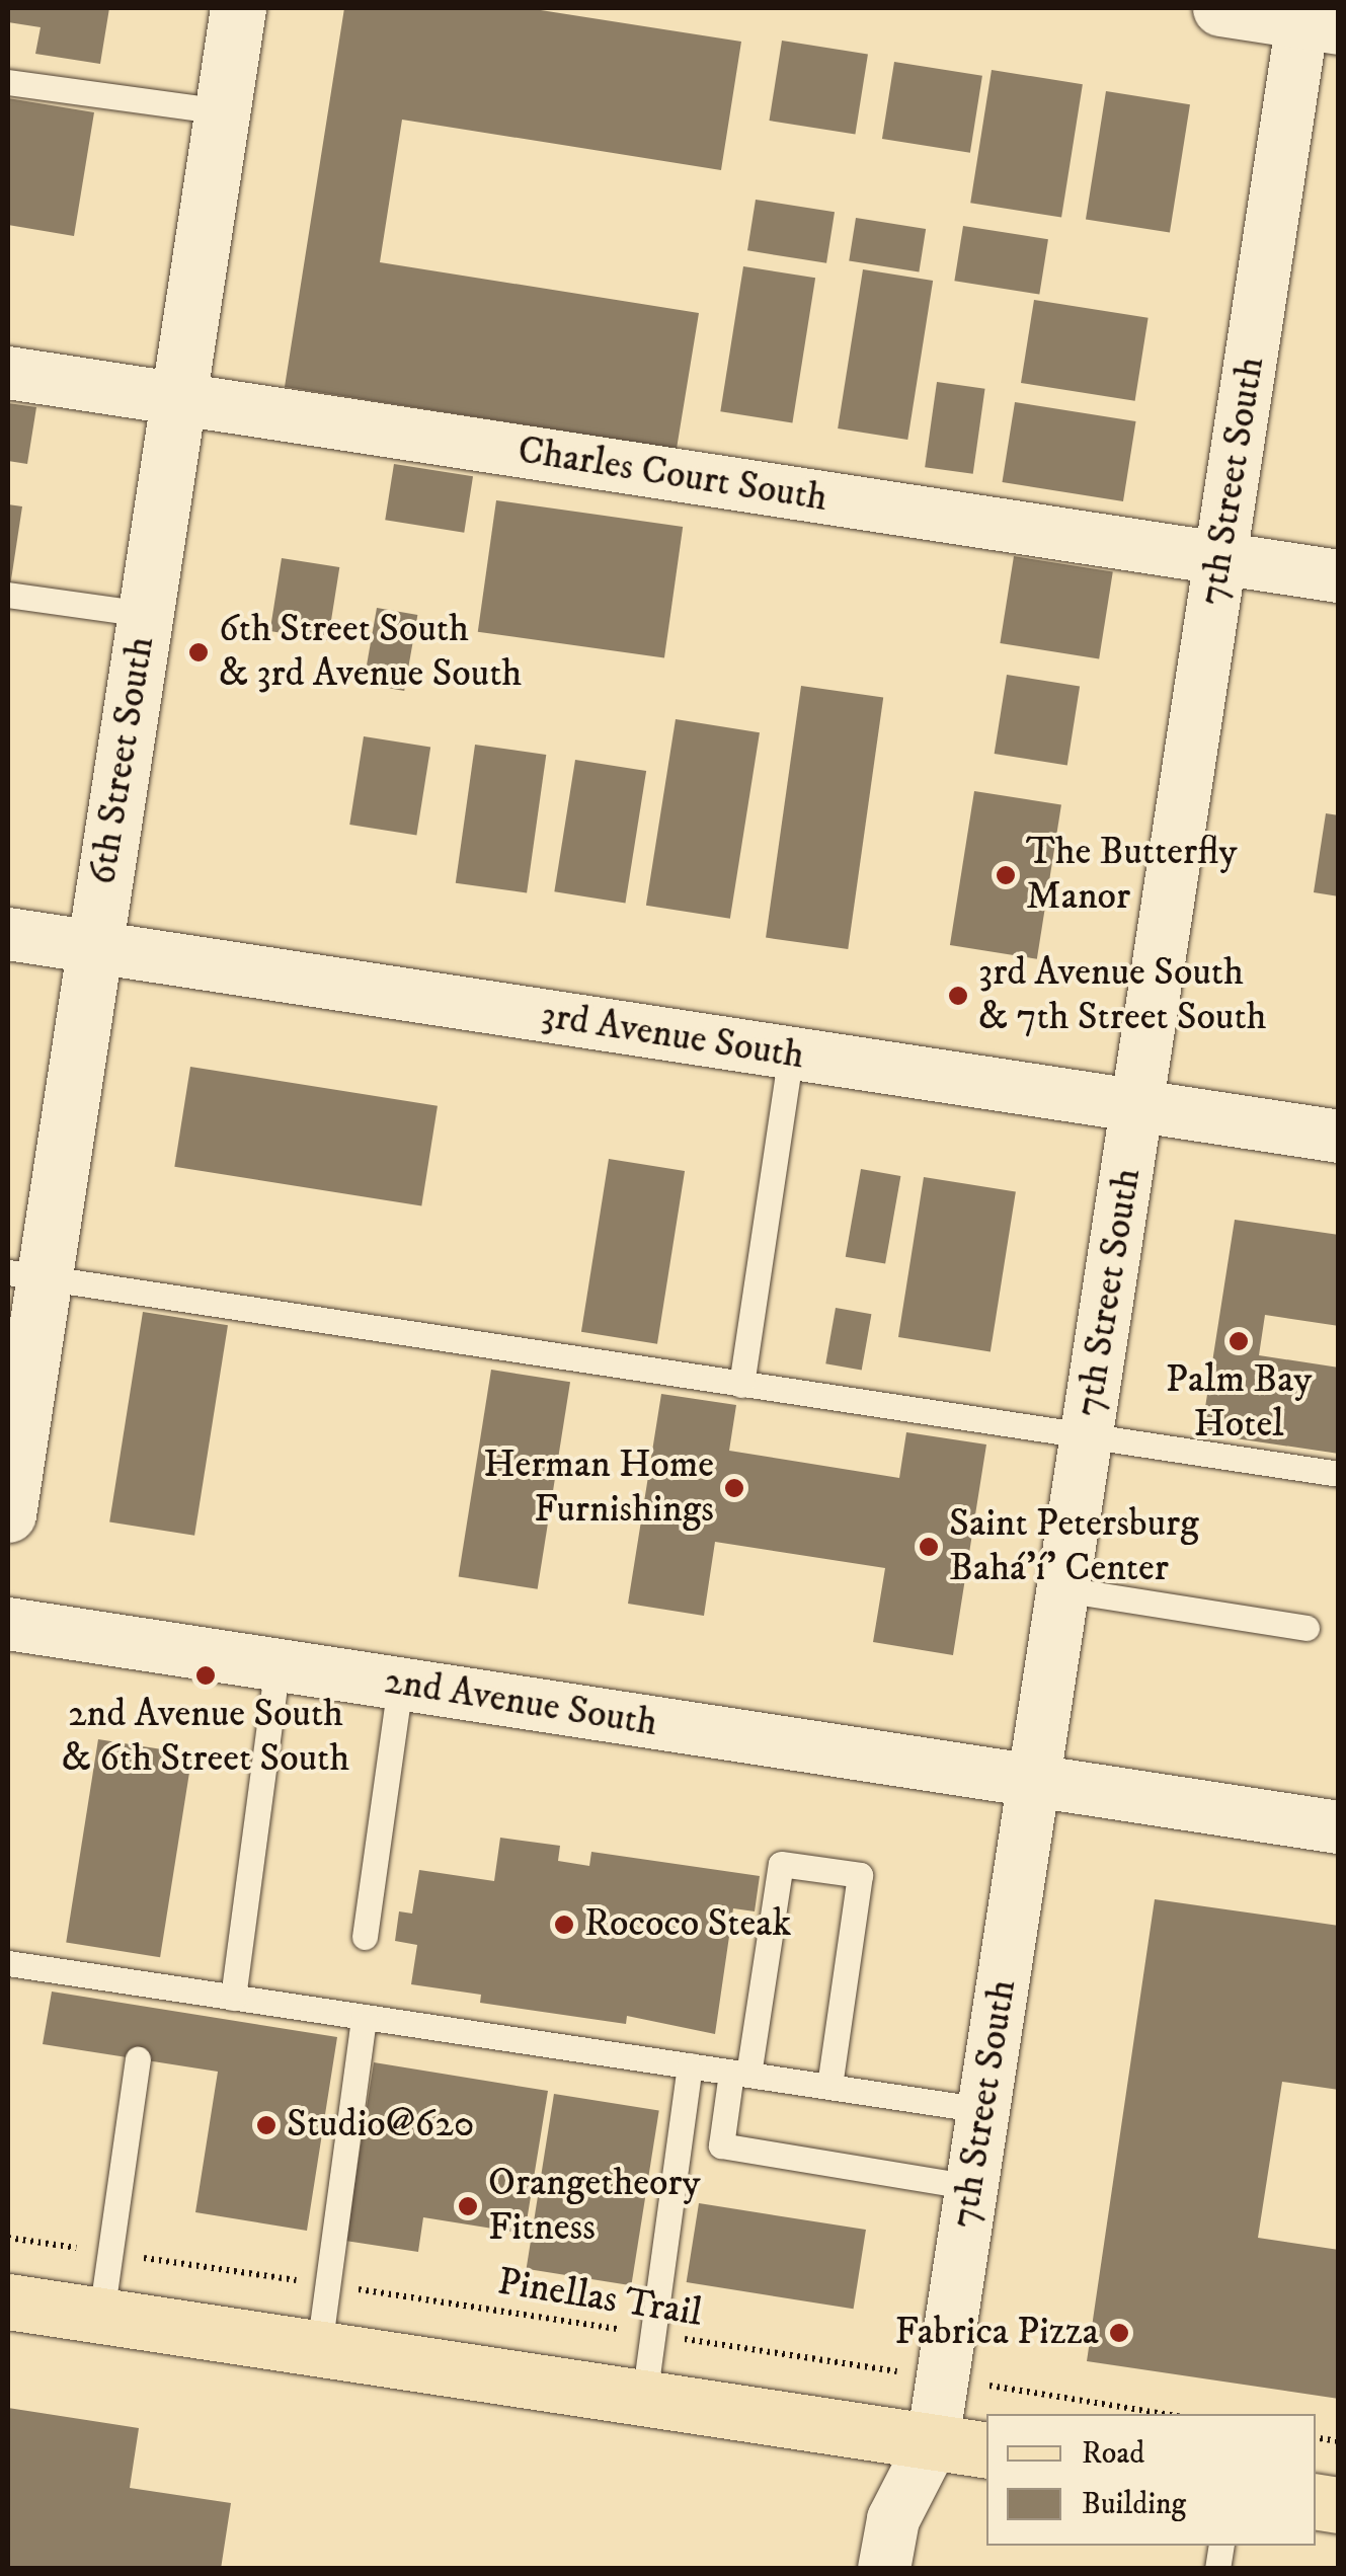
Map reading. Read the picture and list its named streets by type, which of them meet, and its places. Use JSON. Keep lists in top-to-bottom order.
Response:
{
  "streets": {
    "street": [
      "Charles Court South",
      "7th Street South",
      "6th Street South",
      "3rd Avenue South",
      "2nd Avenue South"
    ],
    "path": ["Pinellas Trail"]
  },
  "crossings": [
    ["Charles Court South", "7th Street South"],
    ["Charles Court South", "6th Street South"],
    ["7th Street South", "3rd Avenue South"],
    ["7th Street South", "2nd Avenue South"],
    ["7th Street South", "Pinellas Trail"],
    ["6th Street South", "3rd Avenue South"]
  ],
  "places": [
    "6th Street South & 3rd Avenue South",
    "The Butterfly Manor",
    "3rd Avenue South & 7th Street South",
    "Palm Bay Hotel",
    "Herman Home Furnishings",
    "Saint Petersburg Bahá'í' Center",
    "2nd Avenue South & 6th Street South",
    "Rococo Steak",
    "Studio@620",
    "Orangetheory Fitness",
    "Fabrica Pizza"
  ],
  "legend": ["Road", "Building"]
}
